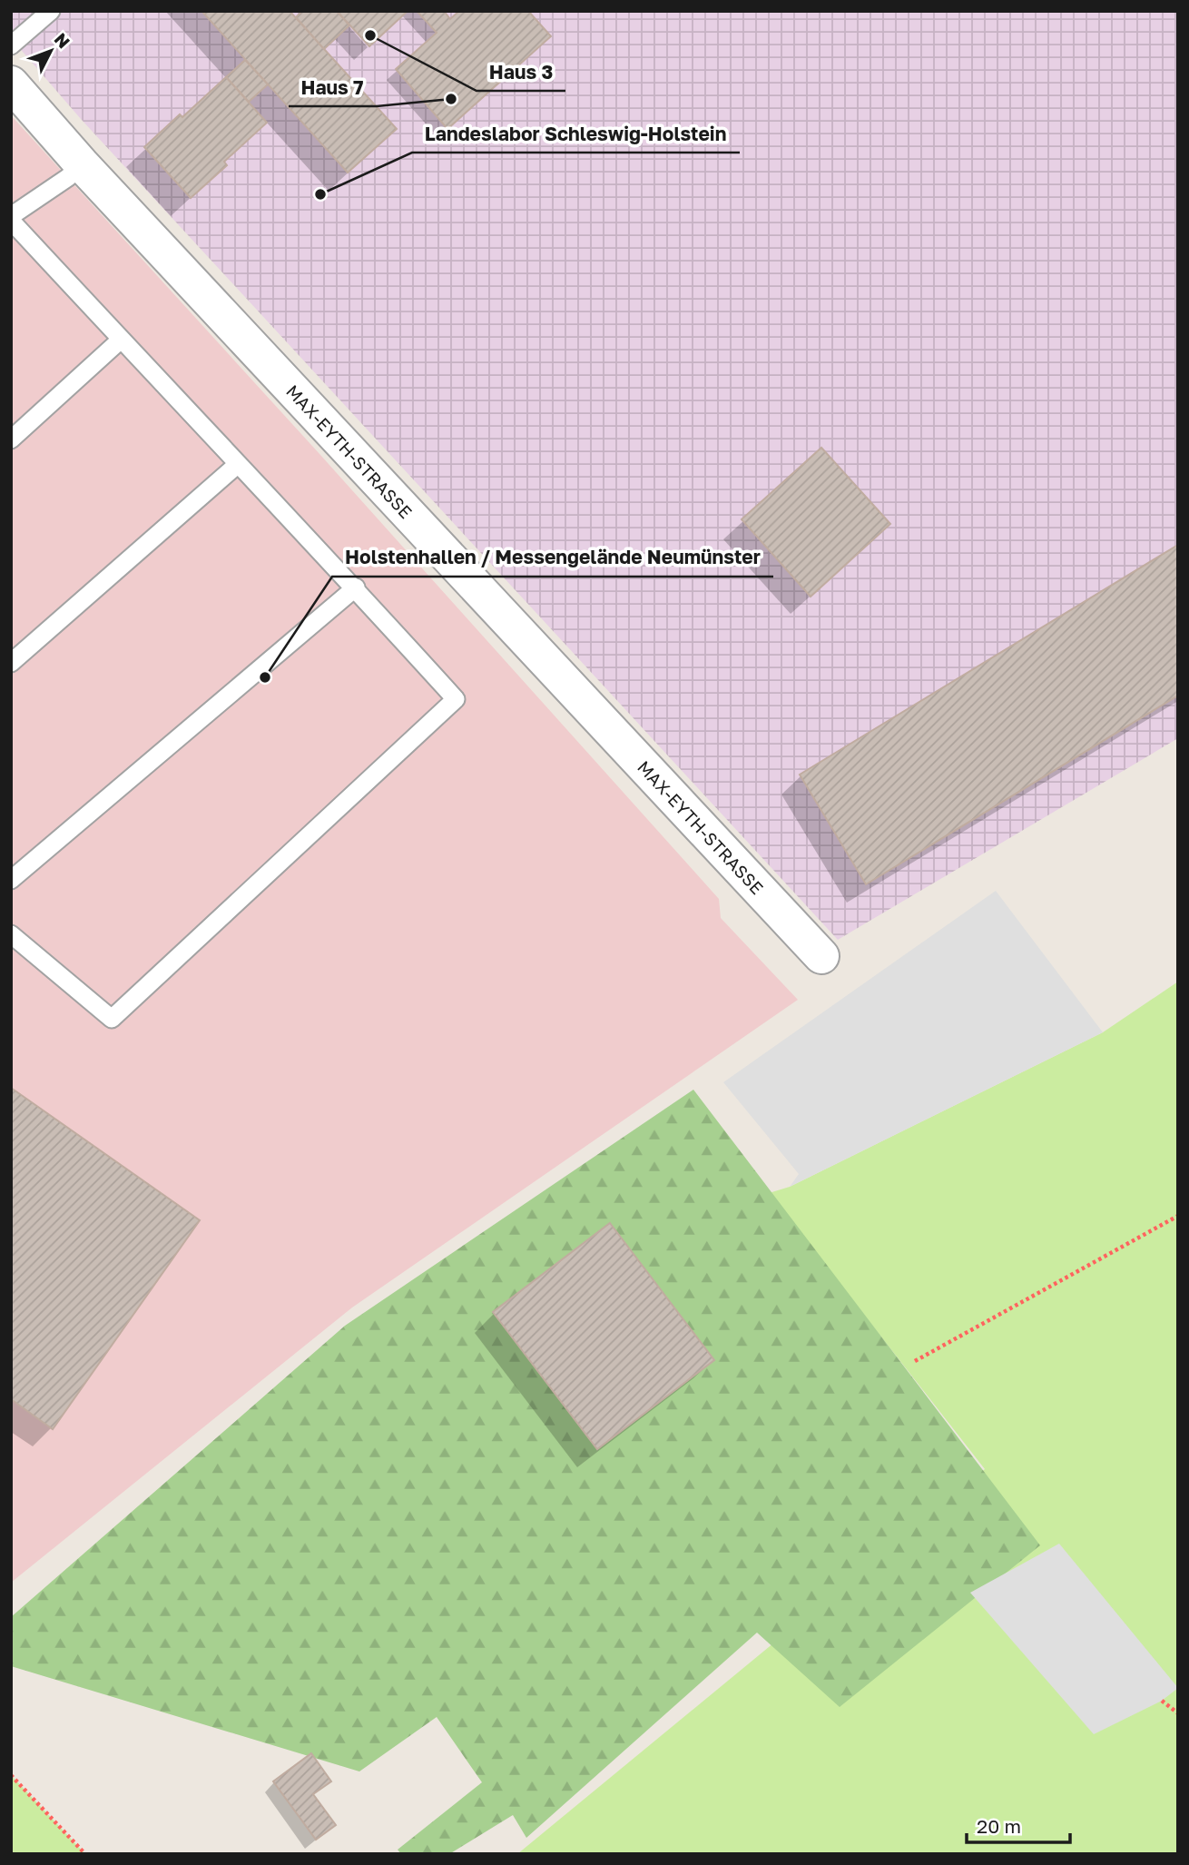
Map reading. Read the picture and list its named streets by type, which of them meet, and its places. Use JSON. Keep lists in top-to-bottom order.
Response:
{
  "streets": {
    "street": ["MAX-EYTH-STRASSE"]
  },
  "places": [
    "Haus 3",
    "Haus 7",
    "Landeslabor Schleswig-Holstein",
    "Holstenhallen / Messengelände Neumünster"
  ],
  "scale_bar": "20 m",
  "north": "top right"
}
